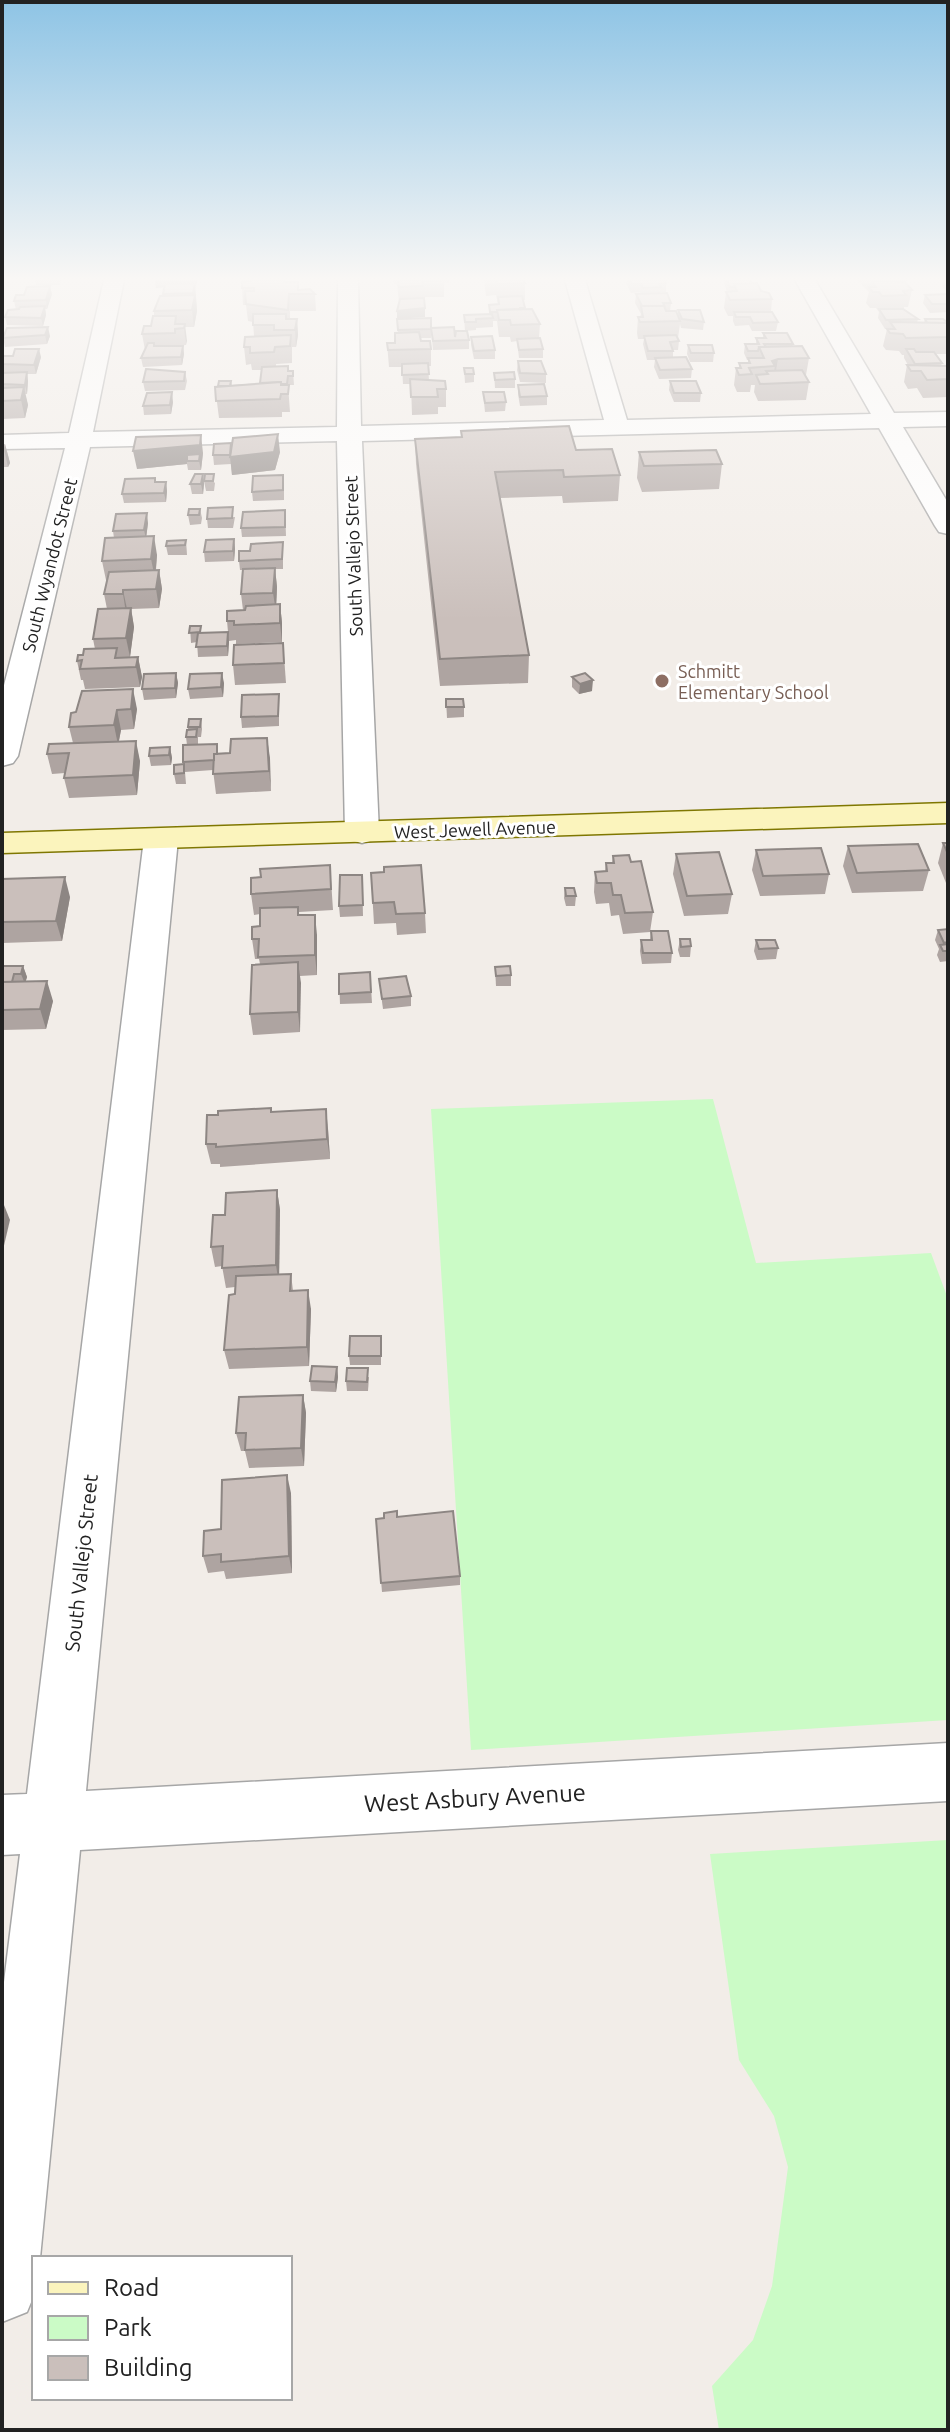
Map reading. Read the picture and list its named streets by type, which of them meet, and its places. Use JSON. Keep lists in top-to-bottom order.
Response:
{
  "streets": {
    "street": [
      "South Vallejo Street",
      "South Wyandot Street",
      "West Jewell Avenue",
      "West Asbury Avenue"
    ]
  },
  "crossings": [
    ["South Vallejo Street", "West Jewell Avenue"],
    ["South Vallejo Street", "West Asbury Avenue"]
  ],
  "places": ["Schmitt Elementary School"],
  "legend": ["Road", "Park", "Building"]
}
